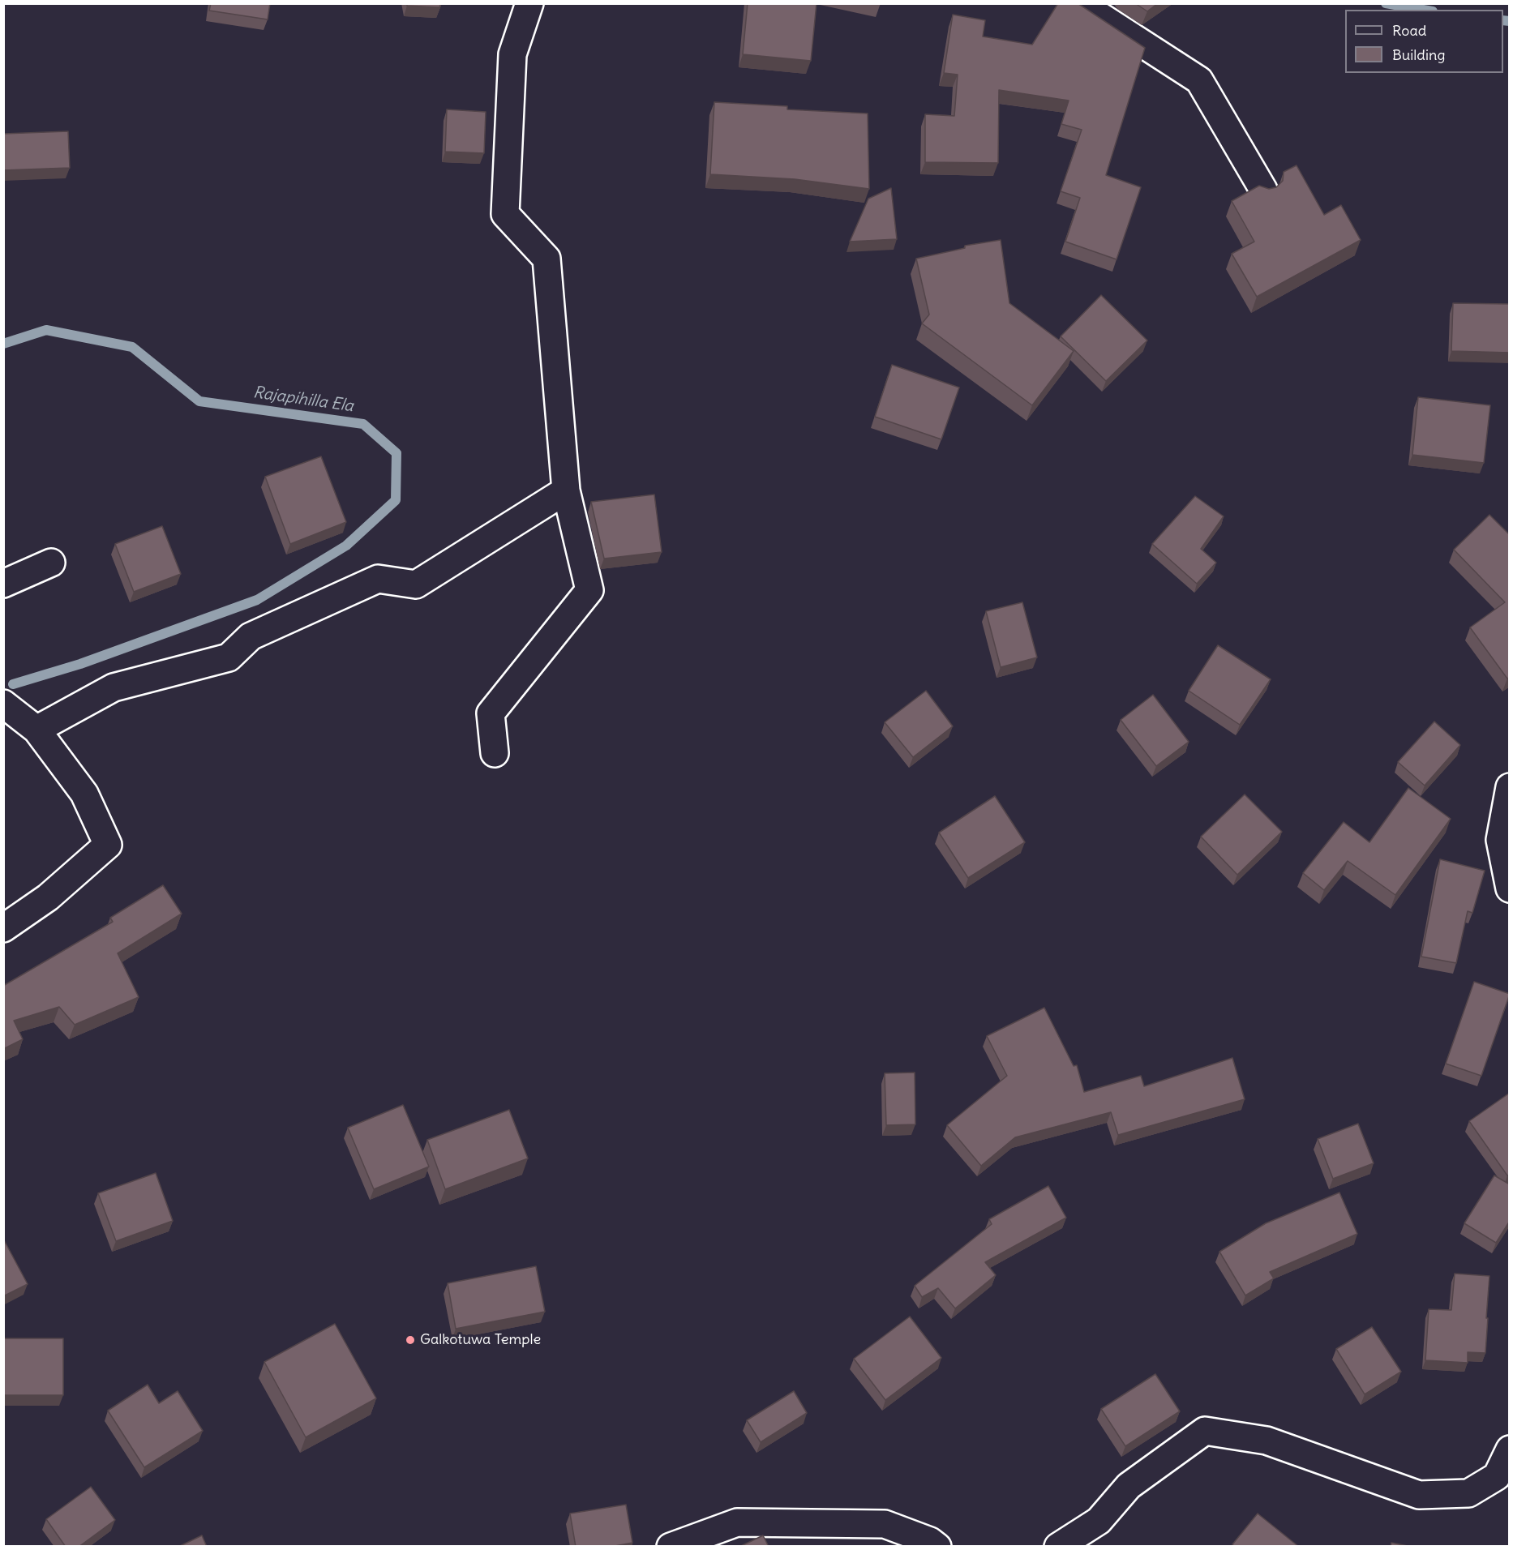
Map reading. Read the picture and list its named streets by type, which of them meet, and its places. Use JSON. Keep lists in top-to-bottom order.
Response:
{
  "water": ["Rajapihilla Ela"],
  "places": ["Galkotuwa Temple"],
  "legend": ["Road", "Building"]
}
